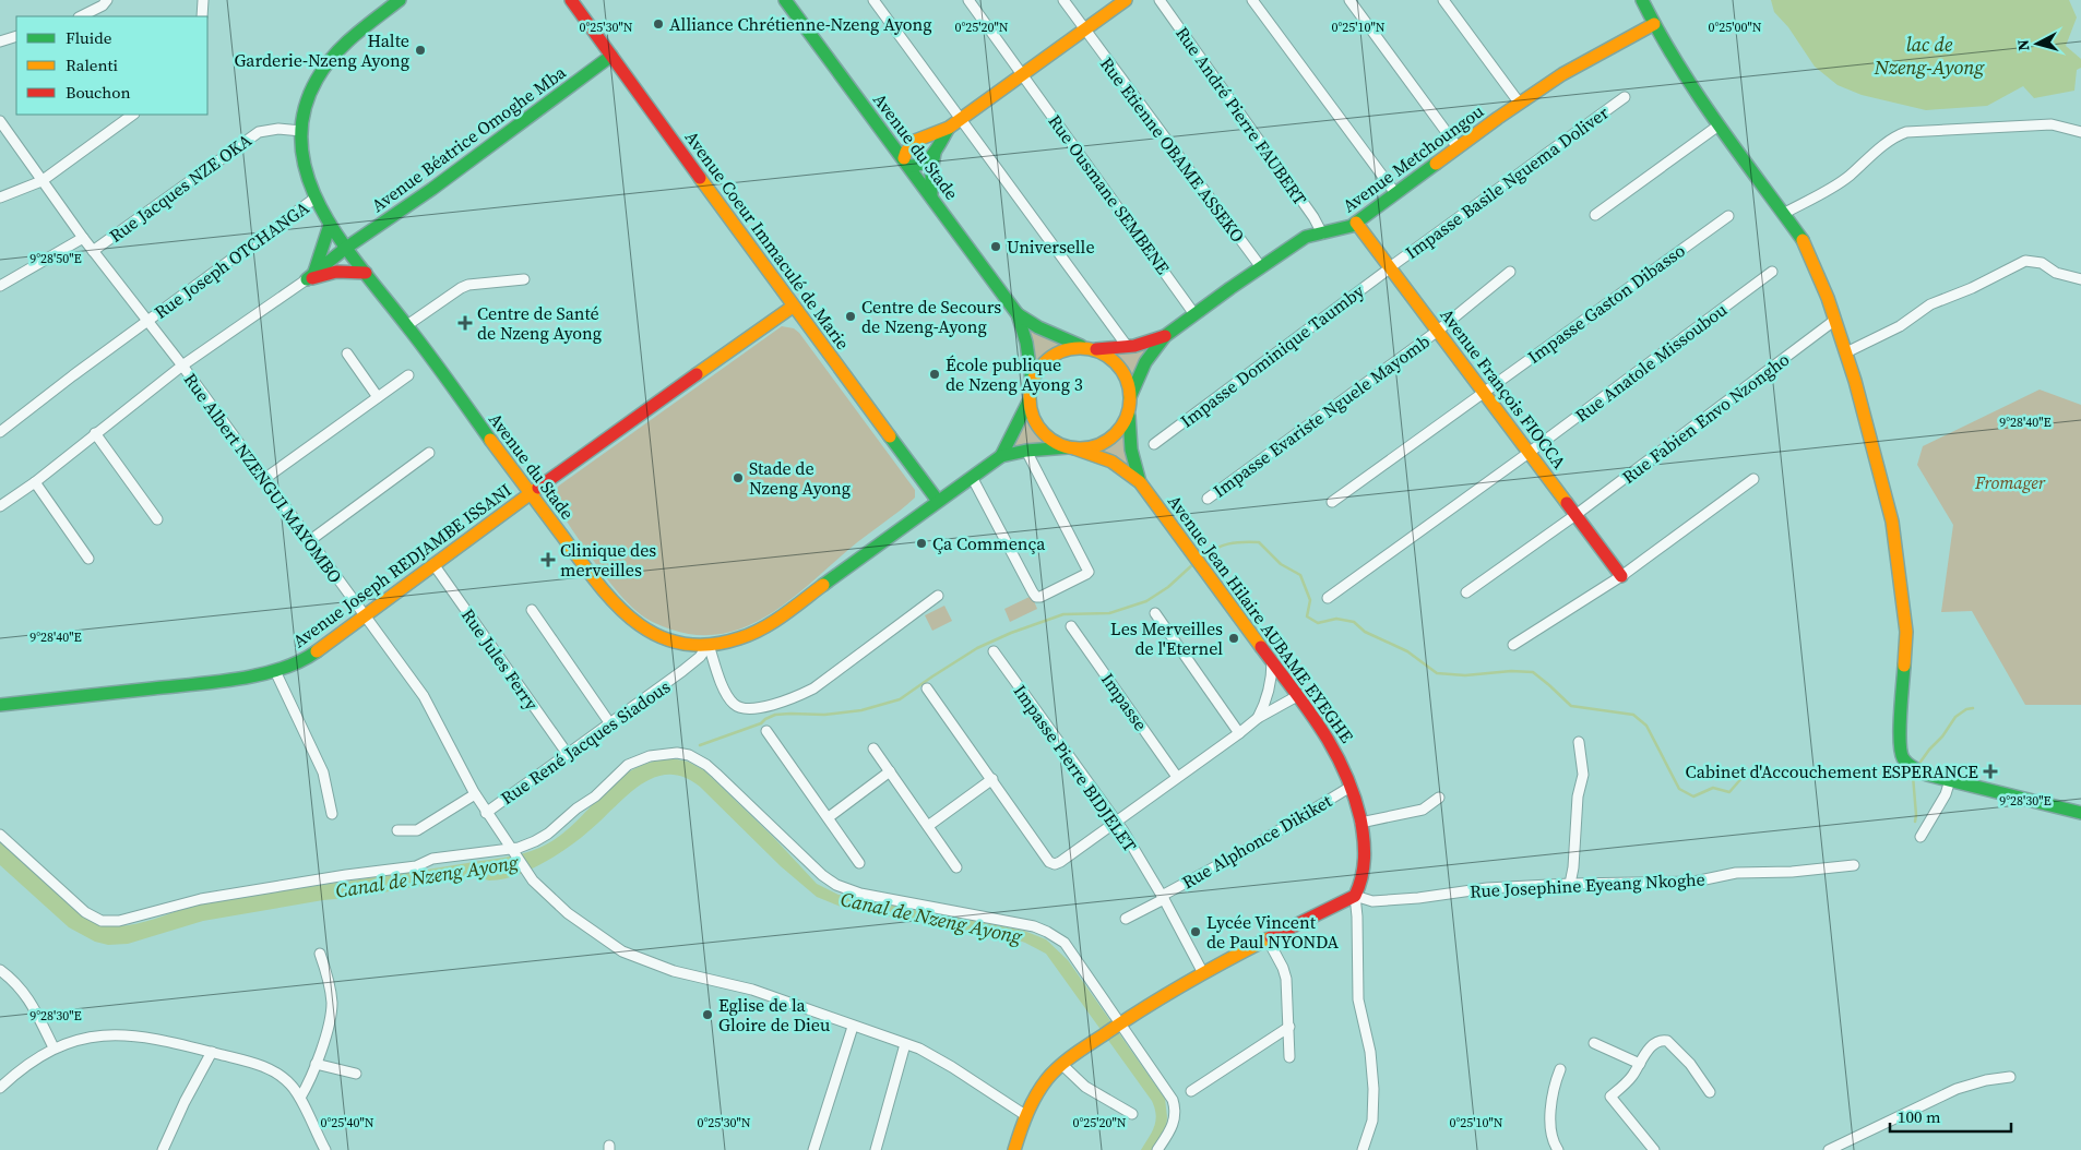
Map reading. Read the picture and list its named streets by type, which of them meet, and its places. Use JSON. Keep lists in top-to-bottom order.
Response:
{
  "streets": {
    "main road": [
      "Avenue Béatrice Omoghe Mba",
      "Avenue du Stade",
      "Avenue Metchoungou",
      "Avenue Coeur Immaculé de Marie",
      "Avenue François FIOCCA",
      "Avenue Joseph REDJAMBE ISSANI",
      "Avenue Jean Hilaire AUBAME EYEGHE"
    ],
    "street": [
      "Rue André Pierre FAUBERT",
      "Rue Etienne OBAME ASSEKO",
      "Impasse Basile Nguema Doliver",
      "Rue Jacques NZE OKA",
      "Rue Ousmane SEMBENE",
      "Rue Joseph OTCHANGA",
      "Impasse Gaston Dibasso",
      "Impasse Dominique Taumby",
      "Rue Anatole Missoubou",
      "Impasse Evariste Nguele Mayomb",
      "Rue Fabien Envo Nzongho",
      "Rue Albert NZENGUI MAYOMBO",
      "Rue Jules Ferry",
      "Impasse",
      "Rue René Jacques Siadous",
      "Impasse Pierre BIDJELET",
      "Rue Alphonce Dikiket",
      "Rue Josephine Eyeang Nkoghe"
    ]
  },
  "crossings": [
    ["Rue André Pierre FAUBERT", "Avenue Metchoungou"],
    ["Avenue Béatrice Omoghe Mba", "Avenue du Stade"],
    ["Avenue Béatrice Omoghe Mba", "Avenue Coeur Immaculé de Marie"],
    ["Avenue du Stade", "Rue Jacques NZE OKA"],
    ["Avenue du Stade", "Avenue Coeur Immaculé de Marie"],
    ["Avenue du Stade", "Rue Joseph OTCHANGA"],
    ["Avenue du Stade", "Avenue Joseph REDJAMBE ISSANI"],
    ["Avenue du Stade", "Rue René Jacques Siadous"],
    ["Rue Etienne OBAME ASSEKO", "Avenue Metchoungou"],
    ["Avenue Metchoungou", "Rue Ousmane SEMBENE"],
    ["Avenue Metchoungou", "Avenue François FIOCCA"],
    ["Impasse Basile Nguema Doliver", "Impasse Dominique Taumby"],
    ["Impasse Basile Nguema Doliver", "Avenue François FIOCCA"],
    ["Rue Jacques NZE OKA", "Rue Albert NZENGUI MAYOMBO"],
    ["Avenue Coeur Immaculé de Marie", "Avenue Joseph REDJAMBE ISSANI"],
    ["Rue Joseph OTCHANGA", "Rue Albert NZENGUI MAYOMBO"],
    ["Impasse Gaston Dibasso", "Avenue François FIOCCA"],
    ["Impasse Dominique Taumby", "Avenue François FIOCCA"],
    ["Rue Anatole Missoubou", "Avenue François FIOCCA"],
    ["Avenue François FIOCCA", "Impasse Evariste Nguele Mayomb"],
    ["Avenue François FIOCCA", "Rue Fabien Envo Nzongho"],
    ["Rue Albert NZENGUI MAYOMBO", "Avenue Joseph REDJAMBE ISSANI"],
    ["Rue Albert NZENGUI MAYOMBO", "Rue René Jacques Siadous"],
    ["Avenue Joseph REDJAMBE ISSANI", "Rue Jules Ferry"],
    ["Avenue Joseph REDJAMBE ISSANI", "Rue René Jacques Siadous"],
    ["Avenue Jean Hilaire AUBAME EYEGHE", "Rue Alphonce Dikiket"],
    ["Avenue Jean Hilaire AUBAME EYEGHE", "Rue Josephine Eyeang Nkoghe"],
    ["Rue Jules Ferry", "Rue René Jacques Siadous"],
    ["Impasse Pierre BIDJELET", "Rue Alphonce Dikiket"]
  ],
  "water": ["lac de Nzeng-Ayong", "Canal de Nzeng Ayong"],
  "parks": ["Fromager"],
  "places": {
    "other": [
      "Alliance Chrétienne-Nzeng Ayong",
      "Halte Garderie-Nzeng Ayong",
      "Universelle",
      "Centre de Secours de Nzeng-Ayong",
      "École publique de Nzeng Ayong 3",
      "Stade de Nzeng Ayong",
      "Ça Commença",
      "Les Merveilles de l'Eternel",
      "Lycée Vincent de Paul NYONDA",
      "Eglise de la Gloire de Dieu"
    ],
    "health": ["Centre de Santé de Nzeng Ayong", "Clinique des merveilles", "Cabinet d'Accouchement ESPERANCE"]
  },
  "legend": ["Fluide", "Ralenti", "Bouchon"],
  "scale_bar": "100 m",
  "north": "left",
  "coordinates": [
    "0°25'30\"N",
    "0°25'20\"N",
    "0°25'10\"N",
    "0°25'00\"N",
    "9°28'50\"E",
    "9°28'40\"E",
    "9°28'30\"E",
    "0°25'40\"N"
  ]
}
